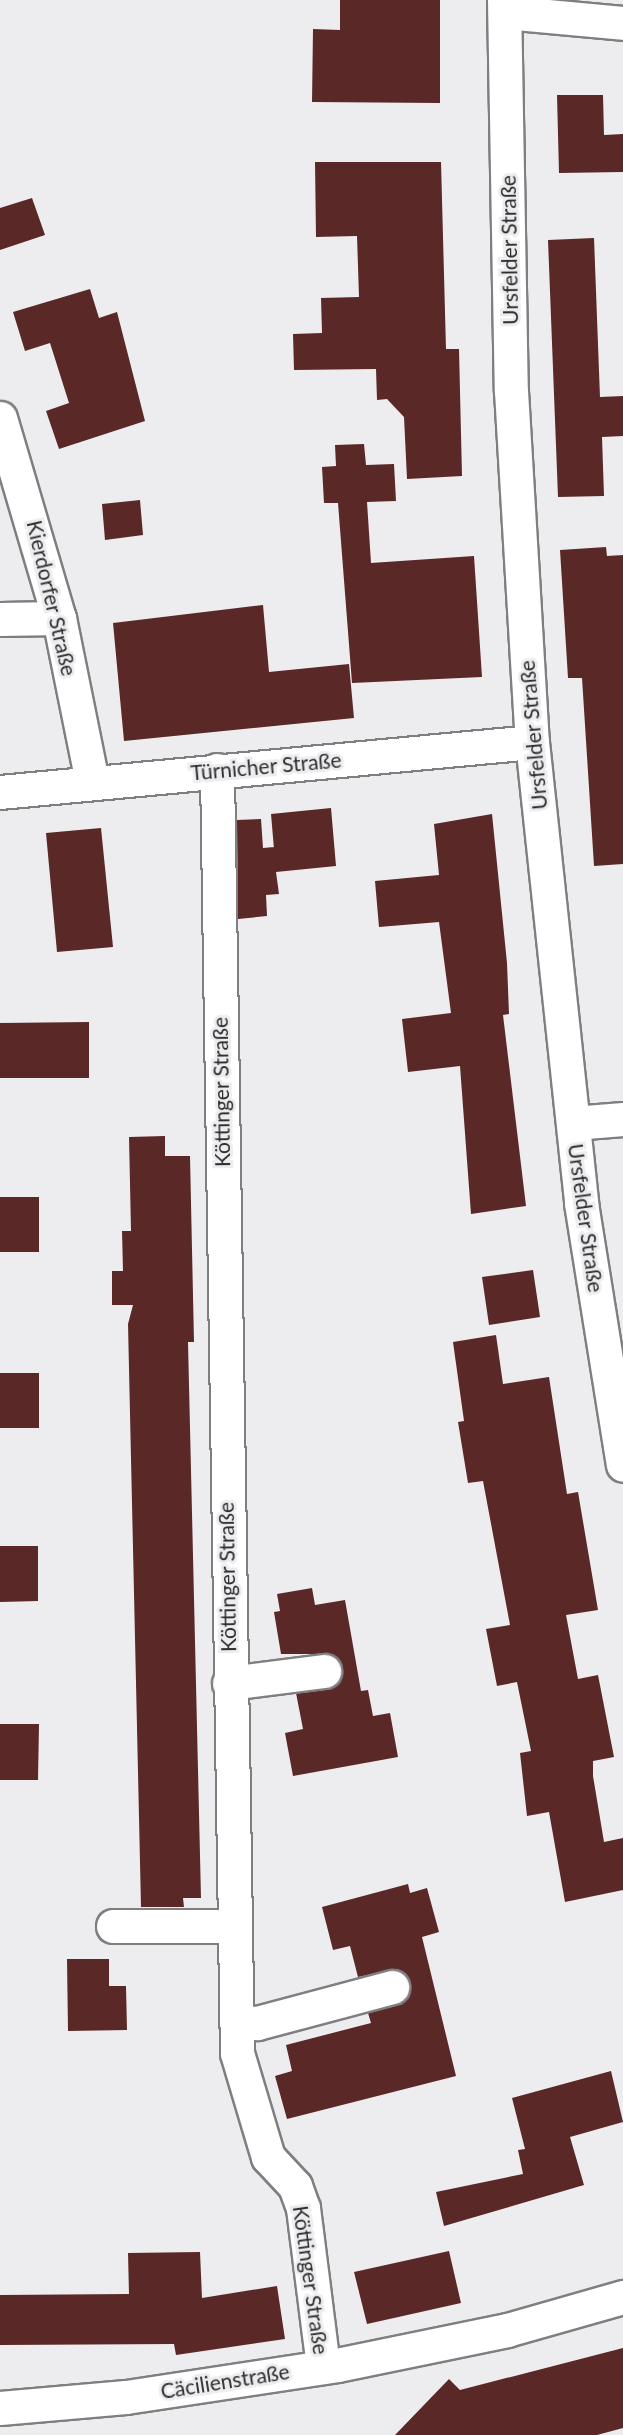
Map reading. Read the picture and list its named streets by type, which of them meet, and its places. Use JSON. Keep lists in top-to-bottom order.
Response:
{
  "streets": {
    "street": [
      "Ursfelder Straße",
      "Kierdorfer Straße",
      "Türnicher Straße",
      "Köttinger Straße",
      "Cäcilienstraße"
    ]
  },
  "crossings": [
    ["Ursfelder Straße", "Türnicher Straße"],
    ["Kierdorfer Straße", "Türnicher Straße"],
    ["Türnicher Straße", "Köttinger Straße"],
    ["Köttinger Straße", "Cäcilienstraße"]
  ]
}
